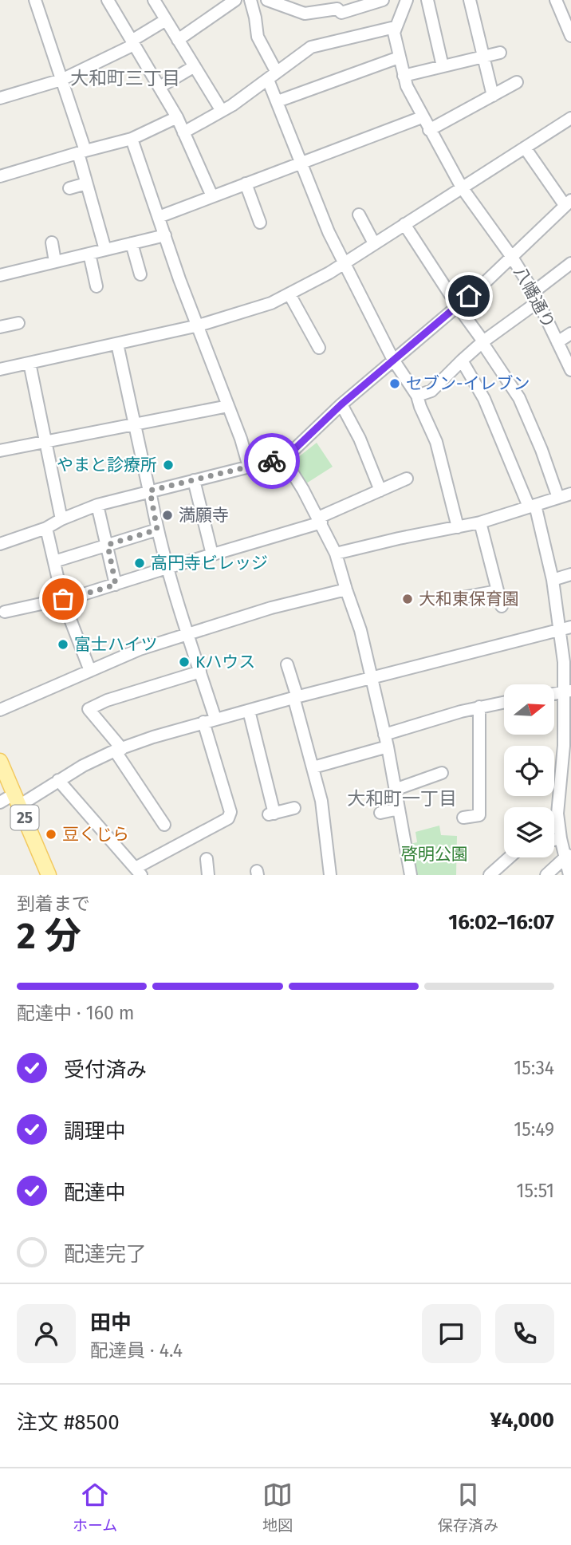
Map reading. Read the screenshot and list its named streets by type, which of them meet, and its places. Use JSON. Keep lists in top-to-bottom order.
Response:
{
  "streets": {
    "main road": ["25"],
    "street": ["八幡通り"]
  },
  "districts": ["大和町三丁目", "大和町一丁目"],
  "parks": ["啓明公園"],
  "places": [
    "セブン-イレブン",
    "やまと診療所",
    "満願寺",
    "高円寺ビレッジ",
    "大和東保育園",
    "富士ハイツ",
    "Kハウス",
    "豆くじら"
  ],
  "north": "right",
  "page": {
    "heading": ["2 分", "到着まで", "16:02–16:07"],
    "panel": [
      "田中",
      "配達員 · 4.4",
      "注文 #8500",
      "¥4,000"
    ],
    "bar": "配達中 · 160 m",
    "list": [
      ["受付済み", "15:34"],
      ["調理中", "15:49"],
      ["配達中", "15:51"],
      "配達完了"
    ],
    "tabs": ["ホーム", "地図", "保存済み"]
  }
}
